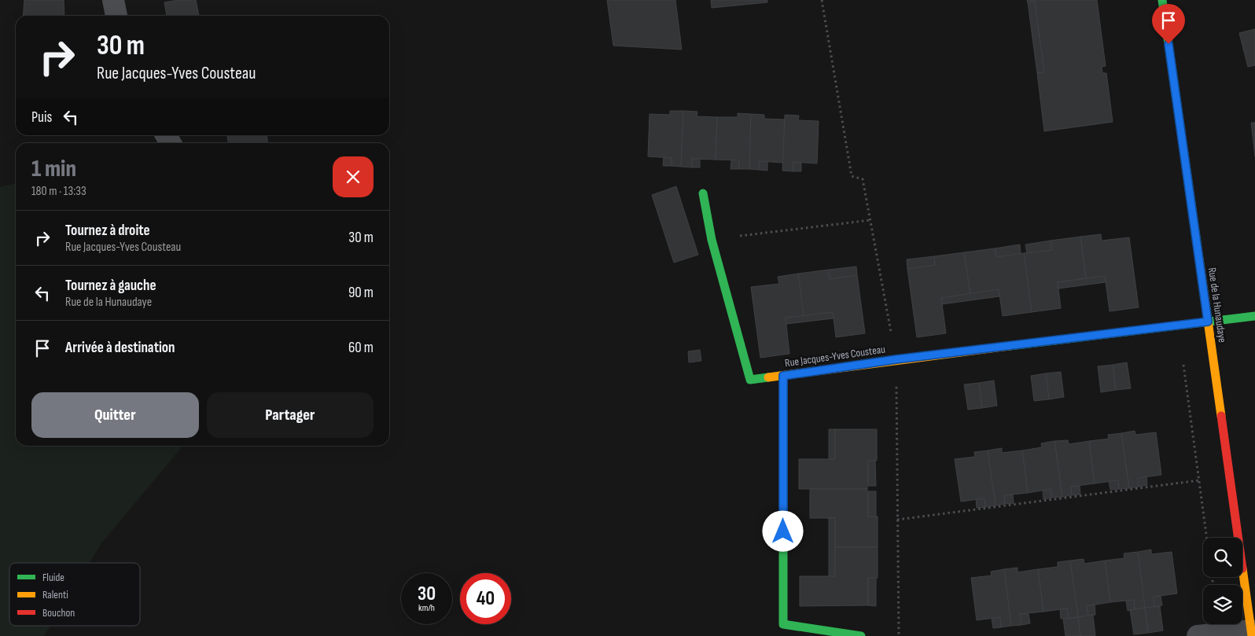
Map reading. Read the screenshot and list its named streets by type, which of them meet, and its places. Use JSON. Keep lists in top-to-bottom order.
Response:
{
  "streets": {
    "street": ["Rue de la Hunaudaye", "Rue Jacques-Yves Cousteau"]
  },
  "crossings": [
    ["Rue de la Hunaudaye", "Rue Jacques-Yves Cousteau"]
  ],
  "legend": ["Fluide", "Ralenti", "Bouchon"],
  "page": {
    "turn": ["30 m", "Rue Jacques-Yves Cousteau"],
    "then": "Puis",
    "heading": ["1 min", "180 m · 13:33"],
    "list": [
      {
        "name": "Tournez à droite",
        "note": "Rue Jacques-Yves Cousteau",
        "value": "30 m"
      },
      {
        "name": "Tournez à gauche",
        "note": "Rue de la Hunaudaye",
        "value": "90 m"
      },
      {
        "name": "Arrivée à destination",
        "value": "60 m"
      }
    ],
    "buttons": ["Quitter", "Partager"],
    "speed": "30 km/h",
    "limit": "40"
  }
}
